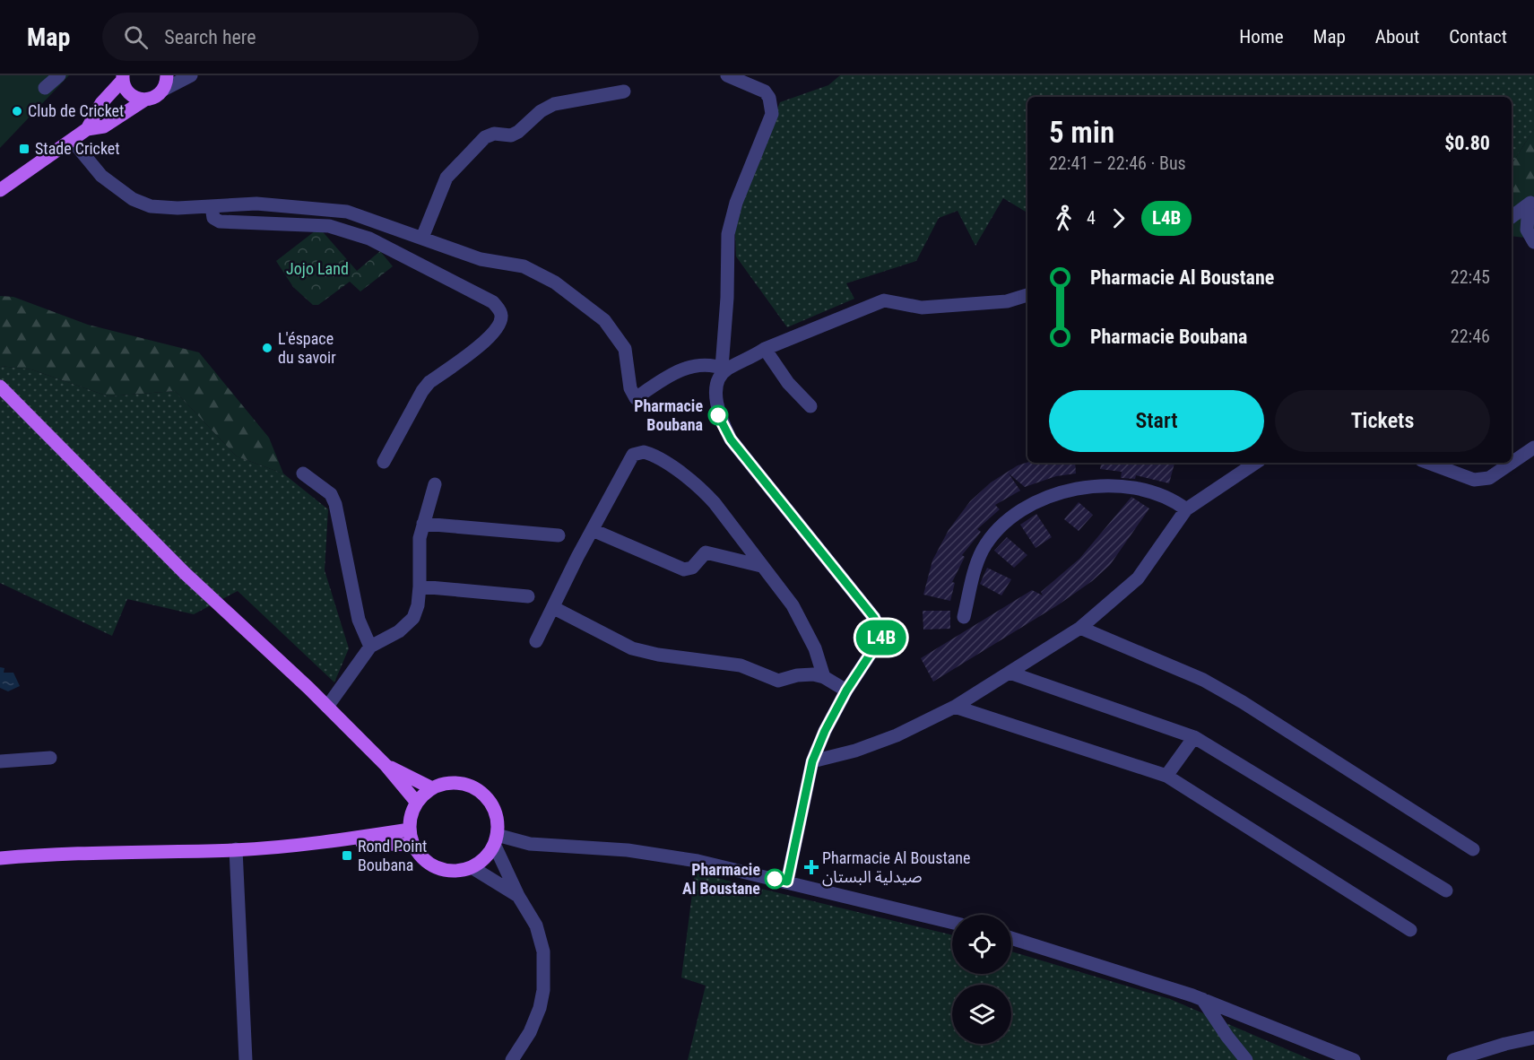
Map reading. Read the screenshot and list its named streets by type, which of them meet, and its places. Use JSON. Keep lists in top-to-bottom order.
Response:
{
  "parks": ["Jojo Land"],
  "places": {
    "other": [
      "Club de Cricket",
      "L'éspace du savoir",
      "Pharmacie Boubana",
      "Pharmacie Al Boustane"
    ],
    "transit": ["Stade Cricket", "Rond Point Boubana"],
    "health": ["Pharmacie Al Boustane صيدلية البستان"]
  },
  "lines": ["bus line L4B"],
  "page": {
    "header": "Map",
    "search": "Search here",
    "nav": [
      "Home",
      "Map",
      "About",
      "Contact"
    ],
    "on_map": "L4B",
    "heading": ["5 min", "22:41 – 22:46 · Bus", "$0.80"],
    "legs": ["4", "L4B"],
    "list": [
      {
        "name": "Pharmacie Al Boustane",
        "value": "22:45"
      },
      {
        "name": "Pharmacie Boubana",
        "value": "22:46"
      }
    ],
    "buttons": ["Start", "Tickets"]
  }
}
